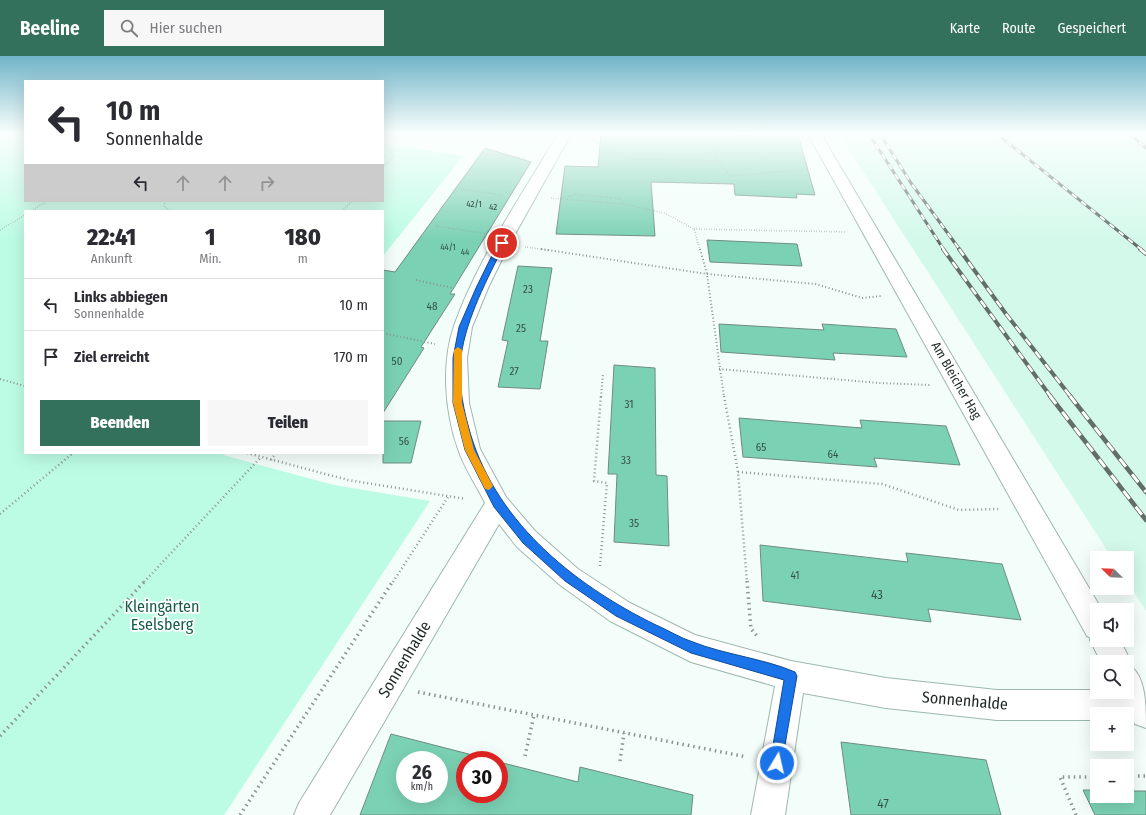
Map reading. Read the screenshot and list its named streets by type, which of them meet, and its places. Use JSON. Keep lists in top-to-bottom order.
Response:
{
  "streets": {
    "street": ["Am Bleicher Hag", "Sonnenhalde"]
  },
  "parks": ["Kleingärten Eselsberg"],
  "house_numbers": [
    "42/1",
    "42",
    "44/1",
    "44",
    "23",
    "48",
    "25",
    "50",
    "27",
    "31",
    "56",
    "65",
    "64",
    "33",
    "35",
    "41",
    "43",
    "47"
  ],
  "north": "top left",
  "page": {
    "header": "Beeline",
    "search": "Hier suchen",
    "nav": ["Karte", "Route", "Gespeichert"],
    "turn": ["10 m", "Sonnenhalde"],
    "eta": [
      "22:41",
      "Ankunft",
      "1",
      "Min.",
      "180",
      "m"
    ],
    "list": [
      {
        "name": "Links abbiegen",
        "note": "Sonnenhalde",
        "value": "10 m"
      },
      {
        "name": "Ziel erreicht",
        "value": "170 m"
      }
    ],
    "buttons": ["Beenden", "Teilen"],
    "map_buttons": ["+", "−"],
    "speed": "26 km/h",
    "limit": "30"
  }
}
